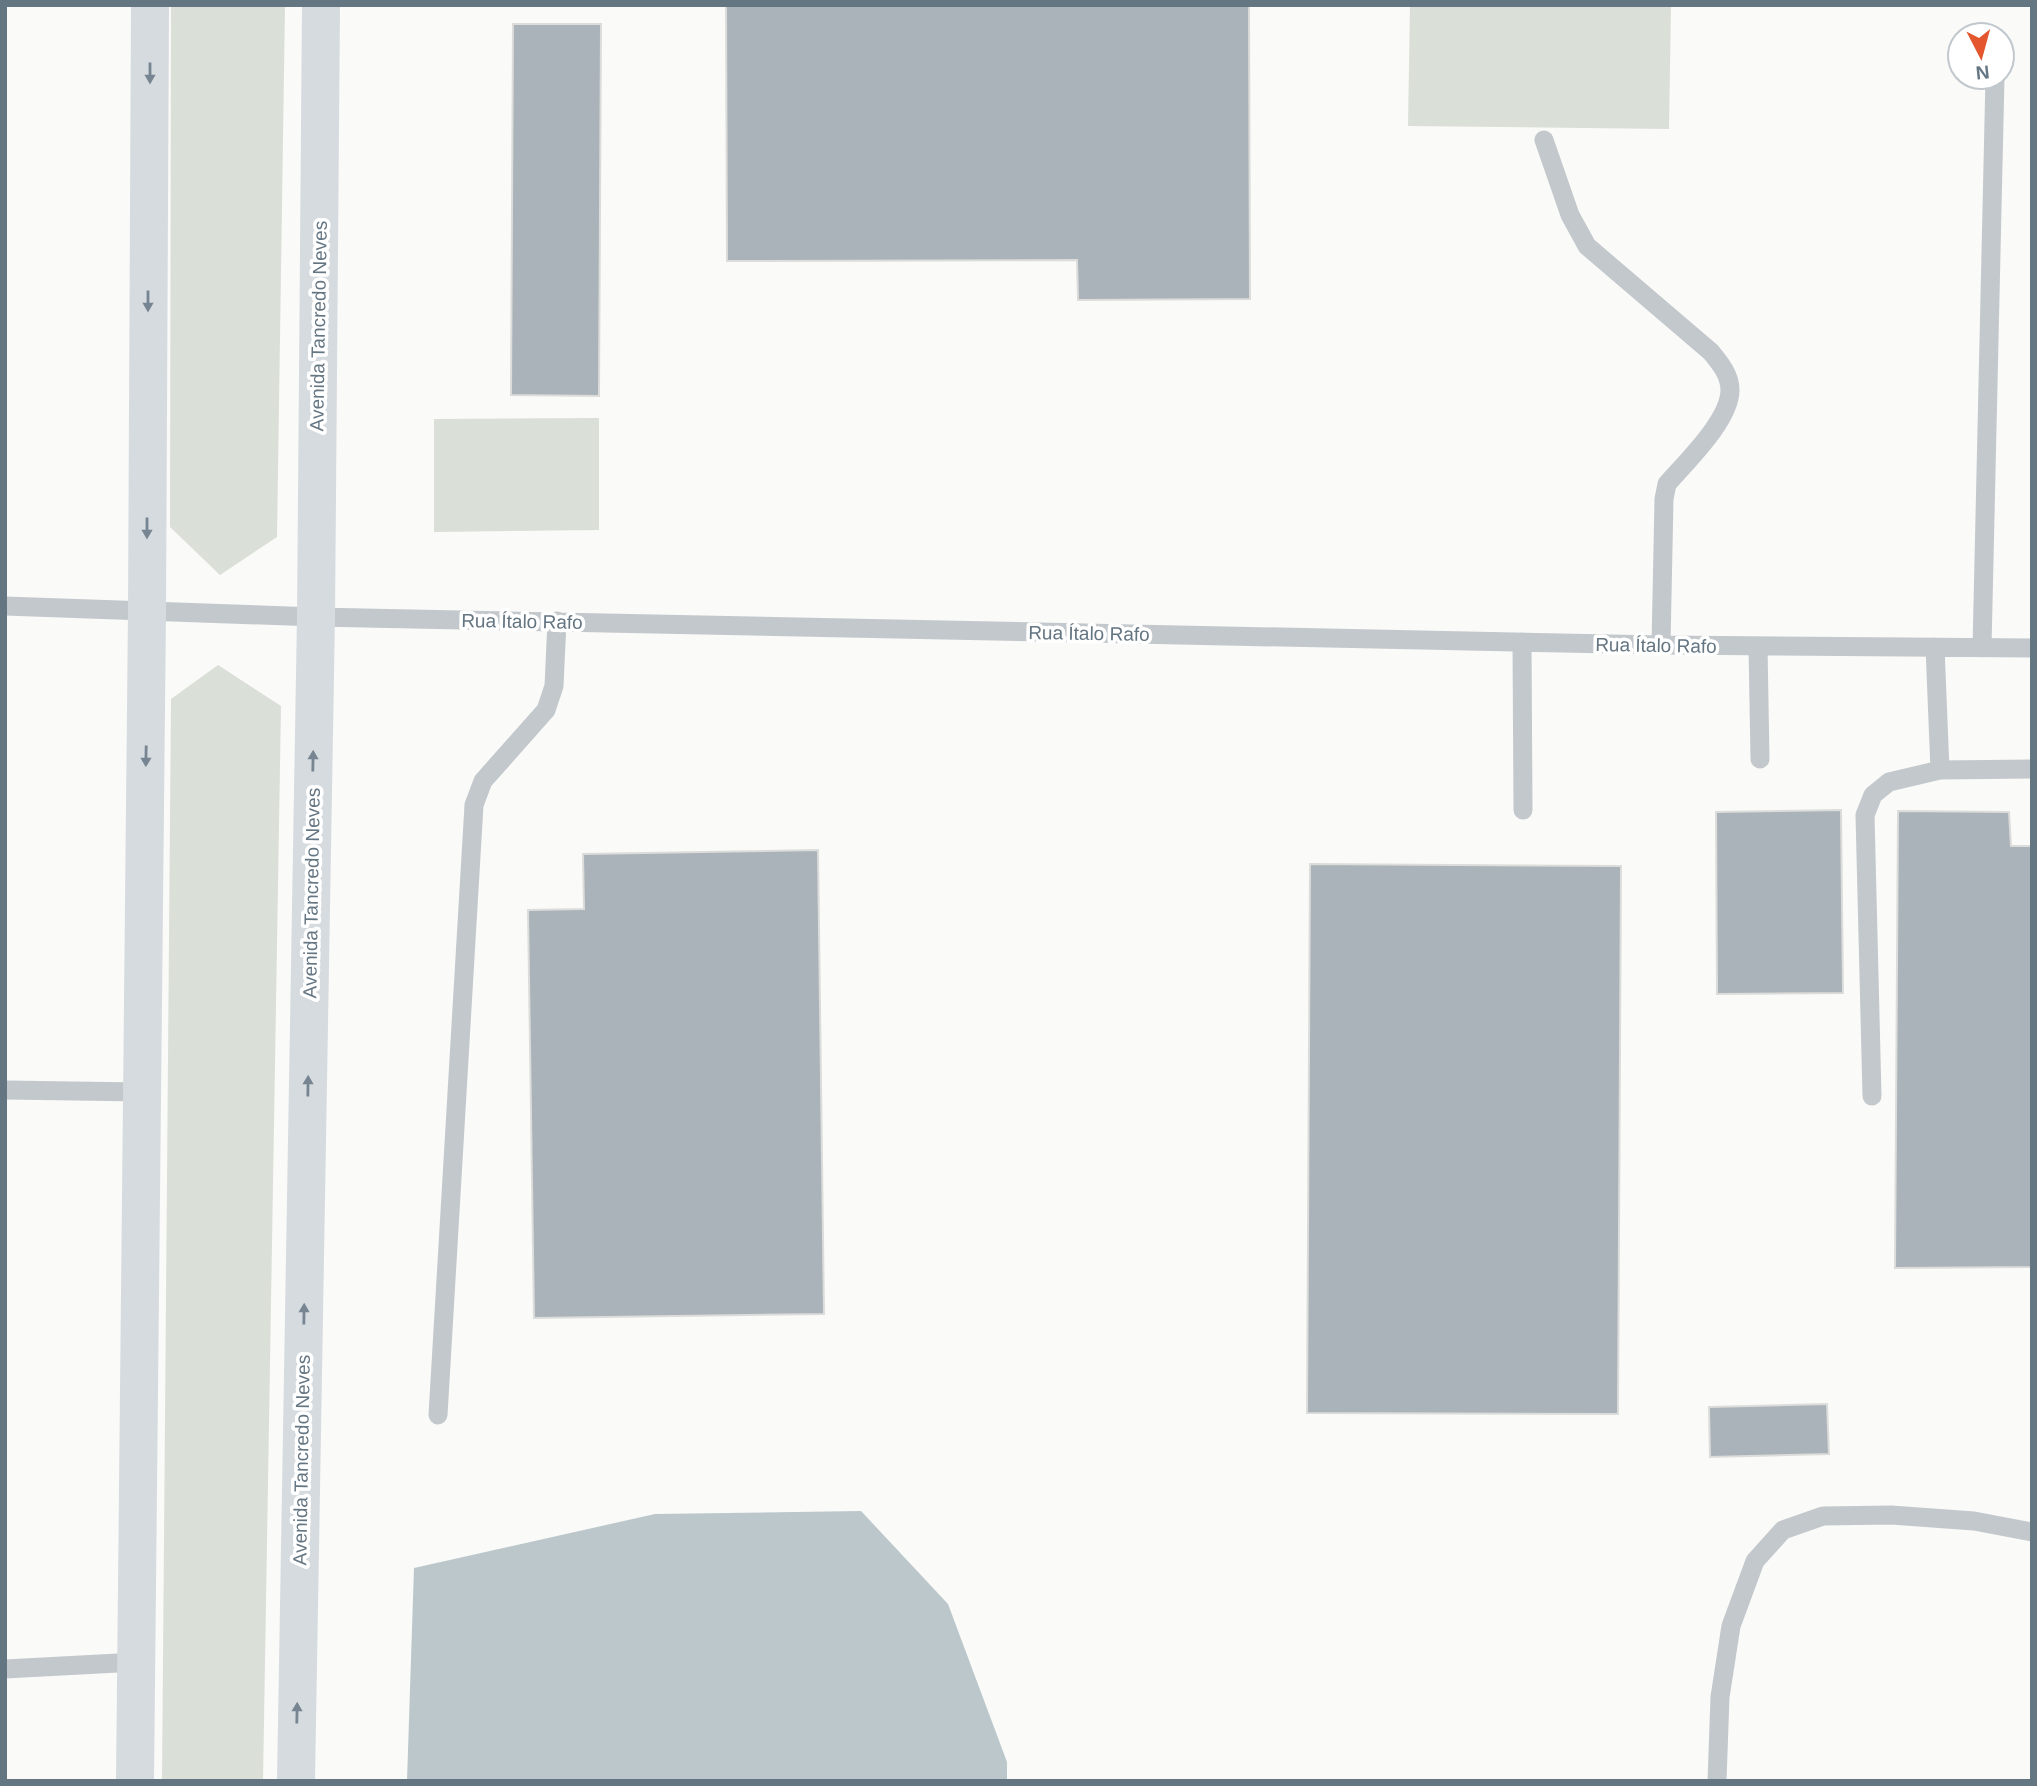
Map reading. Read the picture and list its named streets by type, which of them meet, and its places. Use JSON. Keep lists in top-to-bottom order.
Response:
{
  "streets": {
    "main road": ["Avenida Tancredo Neves"],
    "lane": ["Rua Ítalo Rafo"]
  },
  "crossings": [
    ["Avenida Tancredo Neves", "Rua Ítalo Rafo"]
  ],
  "north": "bottom"
}
